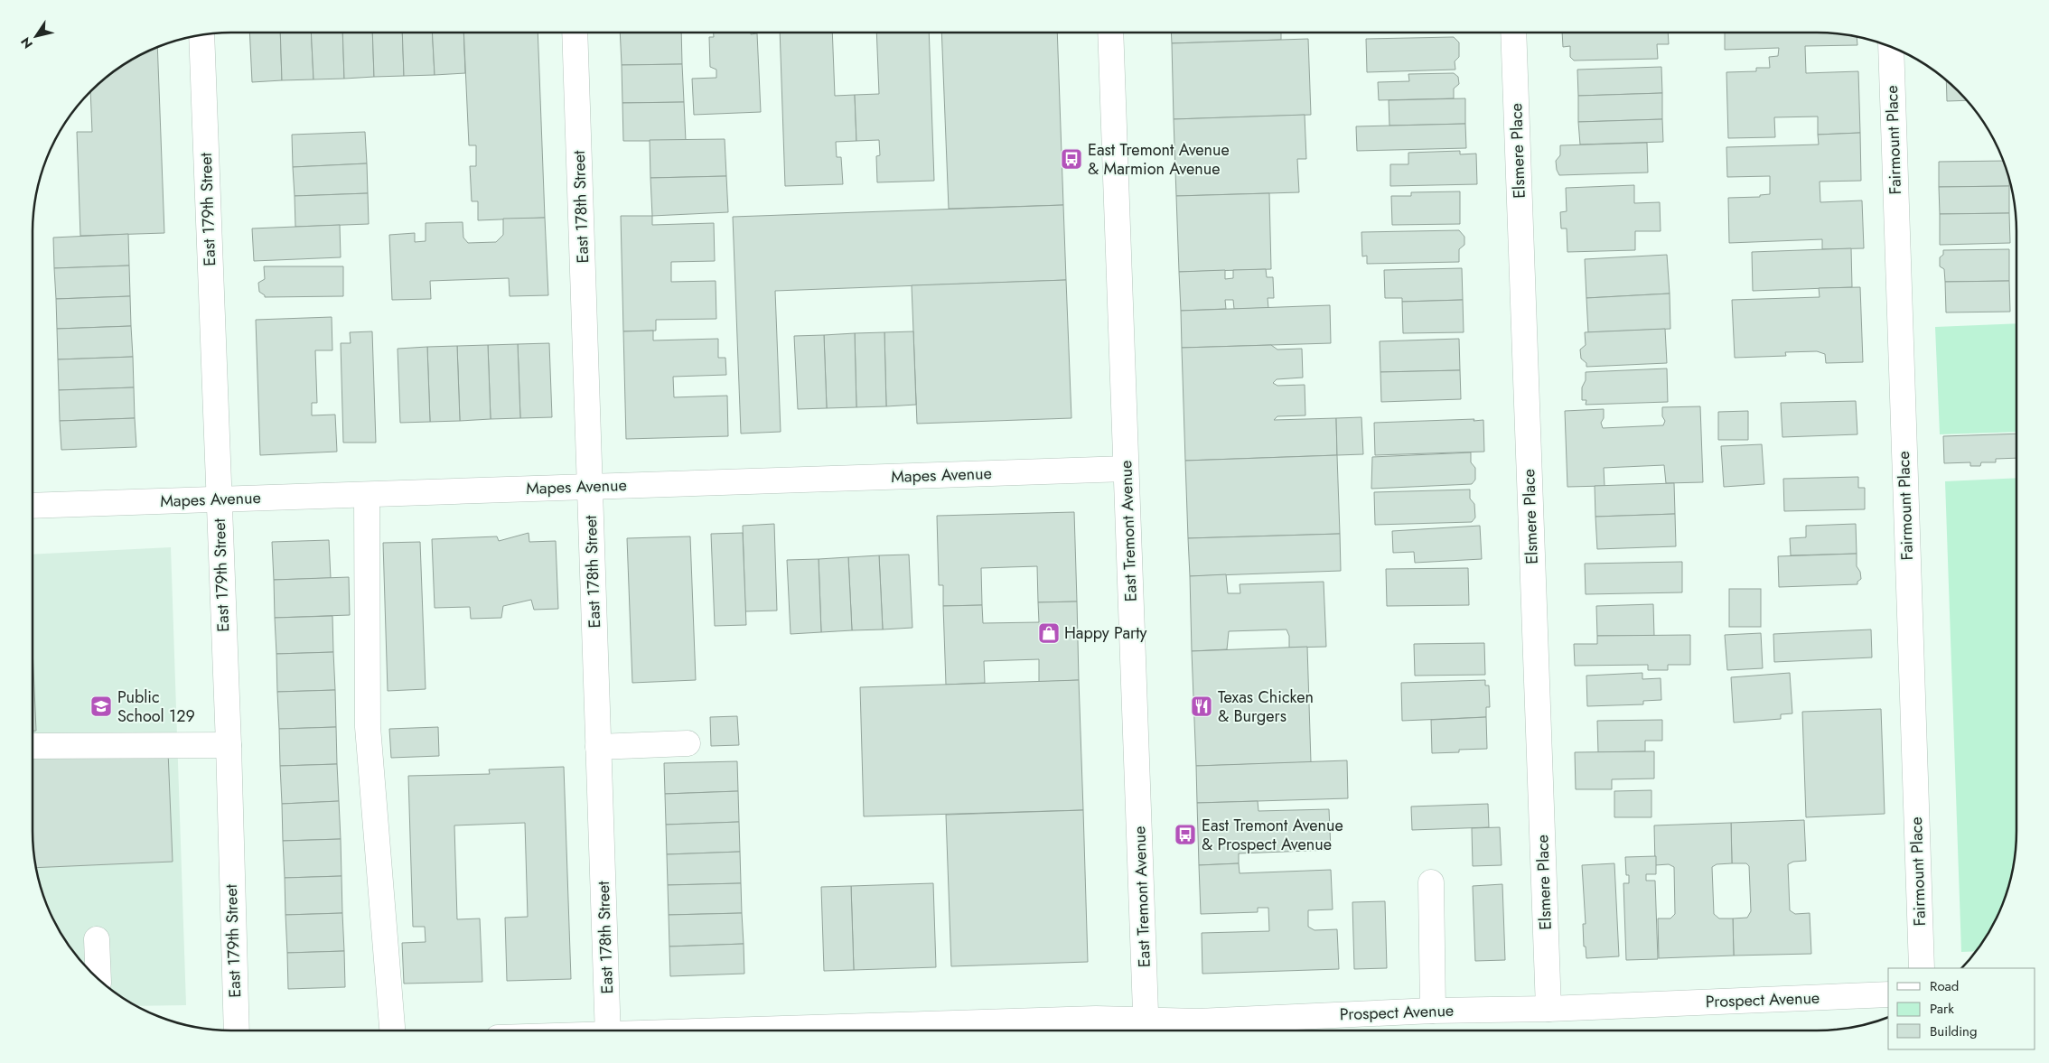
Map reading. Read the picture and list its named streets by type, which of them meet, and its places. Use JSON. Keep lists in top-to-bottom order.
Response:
{
  "streets": {
    "street": [
      "Fairmount Place",
      "Elsmere Place",
      "East 178th Street",
      "East 179th Street",
      "Mapes Avenue",
      "East Tremont Avenue",
      "Prospect Avenue"
    ]
  },
  "crossings": [
    ["Elsmere Place", "Prospect Avenue"],
    ["East 178th Street", "Mapes Avenue"],
    ["East 179th Street", "Mapes Avenue"],
    ["Mapes Avenue", "East Tremont Avenue"],
    ["East Tremont Avenue", "Prospect Avenue"]
  ],
  "places": {
    "bus stop": ["East Tremont Avenue & Marmion Avenue", "East Tremont Avenue & Prospect Avenue"],
    "shop": ["Happy Party"],
    "school or university": ["Public School 129"],
    "restaurant": ["Texas Chicken & Burgers"]
  },
  "legend": ["Road", "Park", "Building"],
  "north": "bottom left"
}
